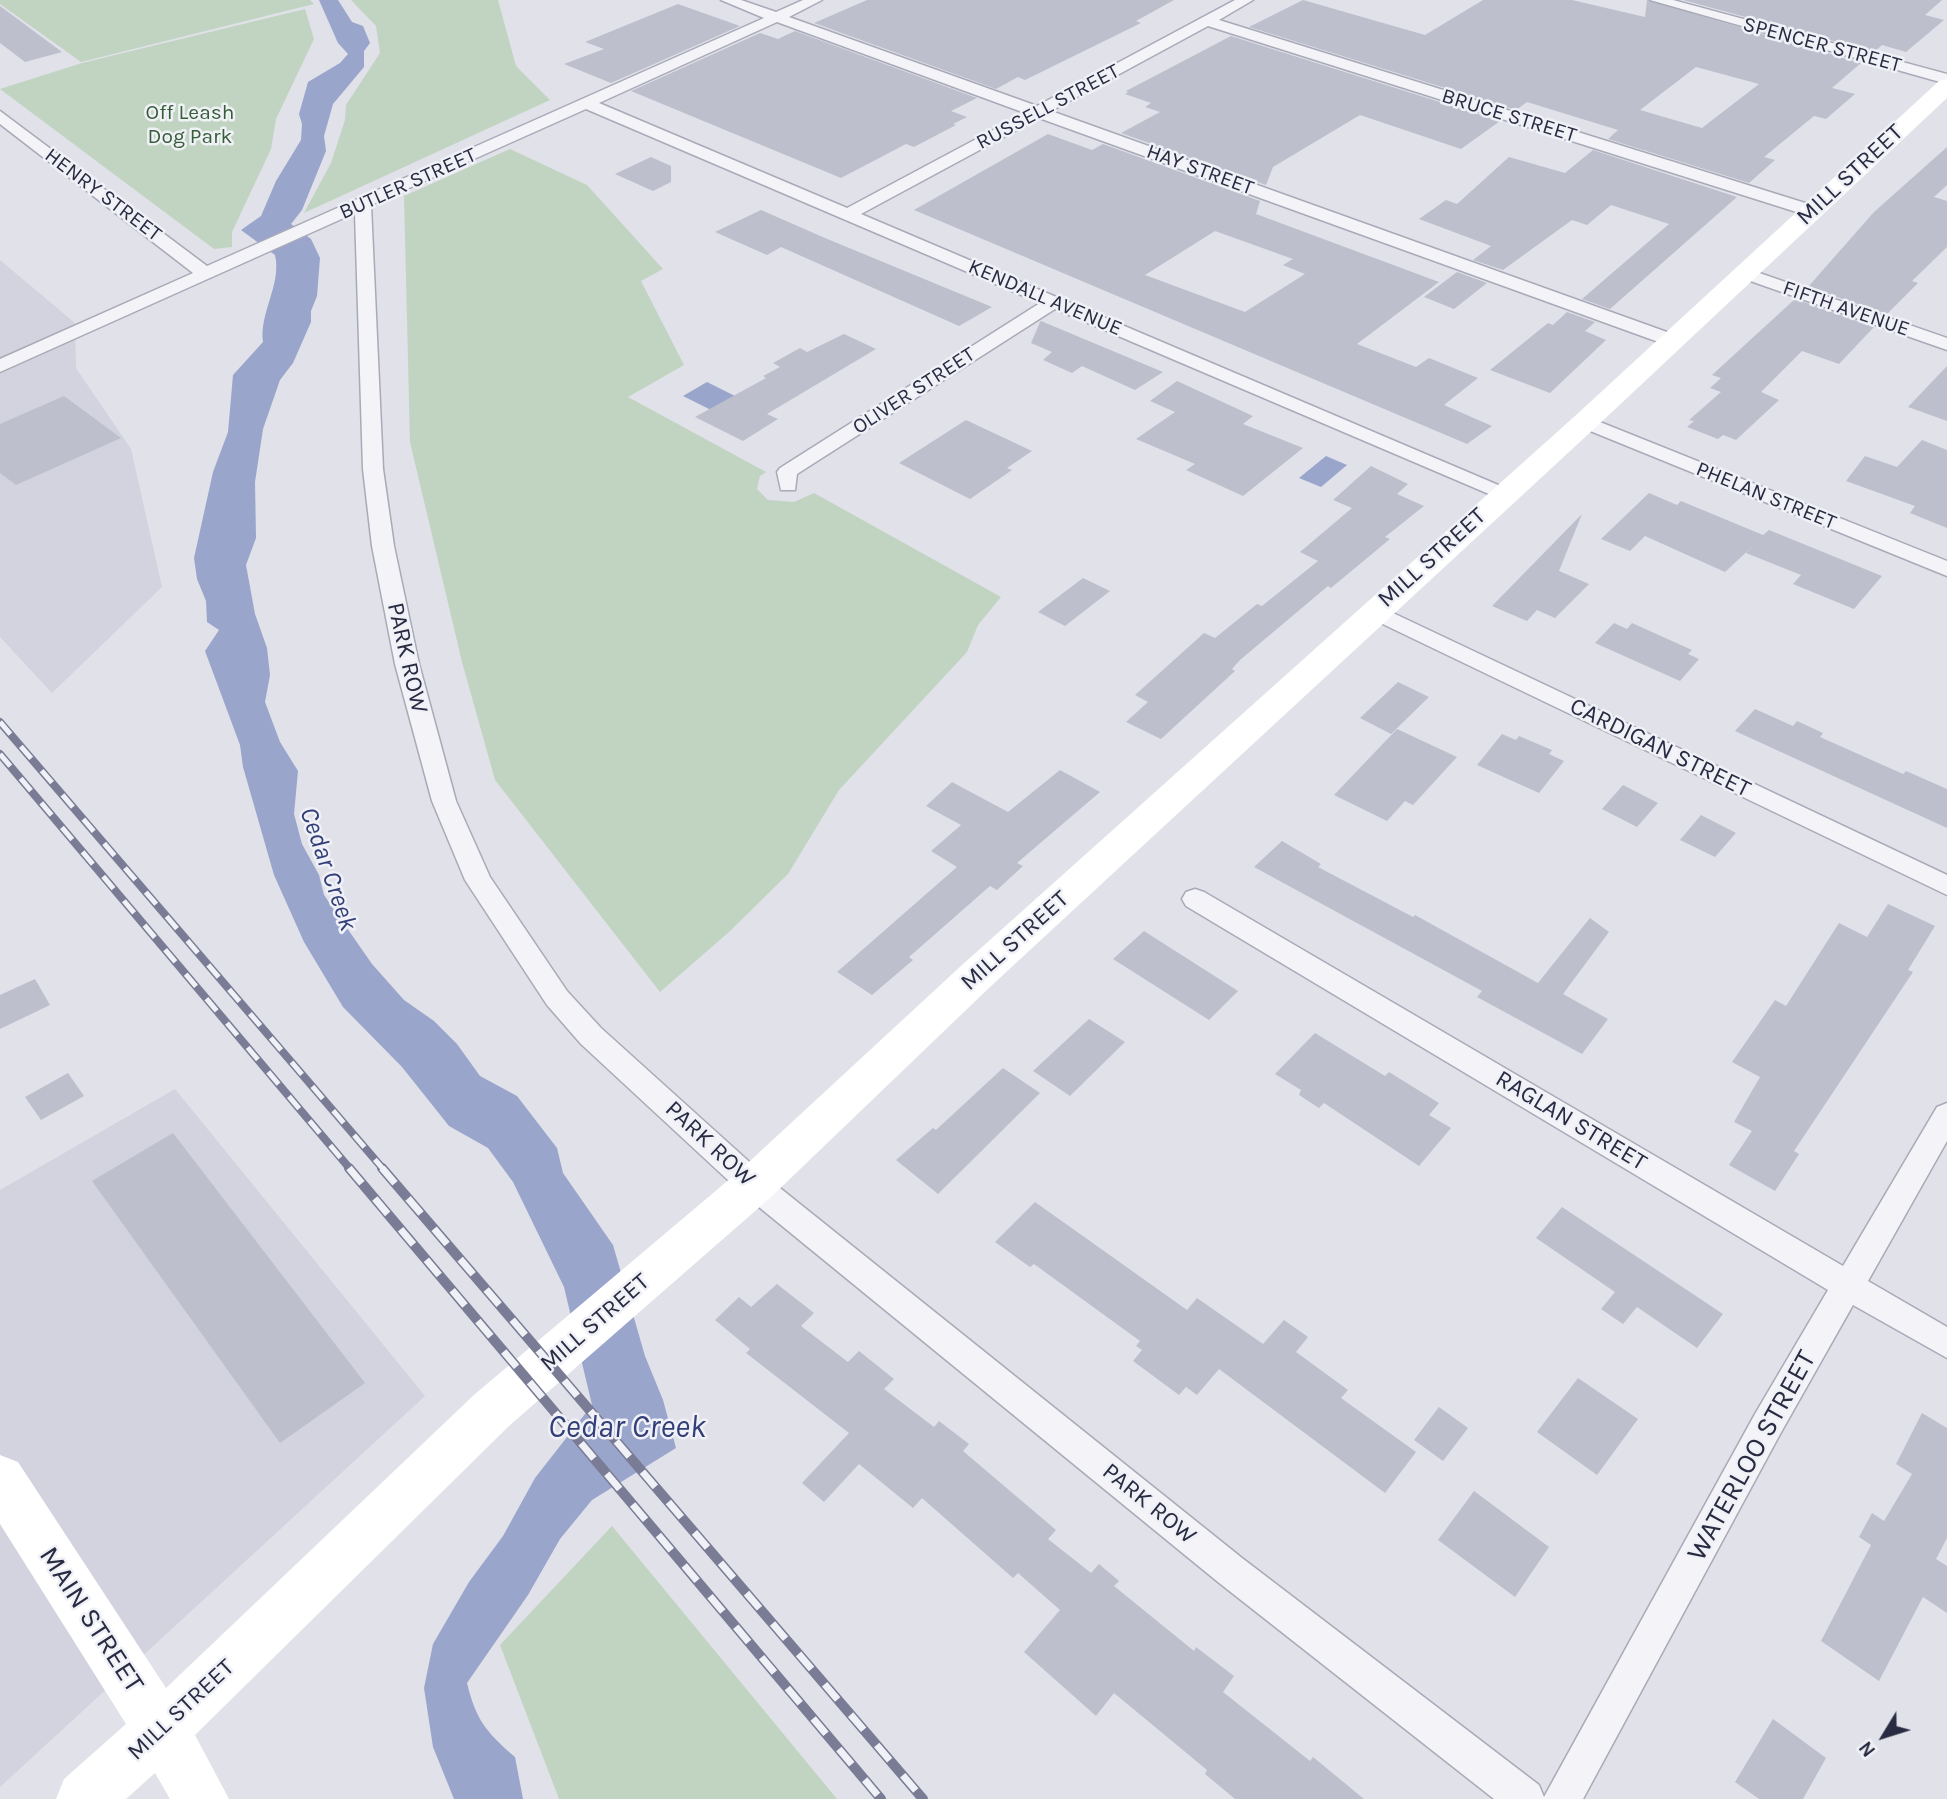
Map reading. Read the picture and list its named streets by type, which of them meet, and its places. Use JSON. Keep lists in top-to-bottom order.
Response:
{
  "streets": {
    "main road": ["MILL STREET", "MAIN STREET"],
    "street": [
      "SPENCER STREET",
      "RUSSELL STREET",
      "BRUCE STREET",
      "HAY STREET",
      "BUTLER STREET",
      "HENRY STREET",
      "KENDALL AVENUE",
      "FIFTH AVENUE",
      "OLIVER STREET",
      "PHELAN STREET",
      "PARK ROW",
      "CARDIGAN STREET",
      "RAGLAN STREET",
      "WATERLOO STREET"
    ]
  },
  "crossings": [
    ["RUSSELL STREET", "BRUCE STREET"],
    ["RUSSELL STREET", "HAY STREET"],
    ["RUSSELL STREET", "KENDALL AVENUE"],
    ["BRUCE STREET", "MILL STREET"],
    ["HAY STREET", "MILL STREET"],
    ["HAY STREET", "BUTLER STREET"],
    ["MILL STREET", "KENDALL AVENUE"],
    ["MILL STREET", "FIFTH AVENUE"],
    ["MILL STREET", "PHELAN STREET"],
    ["MILL STREET", "PARK ROW"],
    ["MILL STREET", "CARDIGAN STREET"],
    ["MILL STREET", "MAIN STREET"],
    ["BUTLER STREET", "HENRY STREET"],
    ["BUTLER STREET", "KENDALL AVENUE"],
    ["BUTLER STREET", "PARK ROW"],
    ["KENDALL AVENUE", "OLIVER STREET"],
    ["RAGLAN STREET", "WATERLOO STREET"]
  ],
  "water": ["Cedar Creek"],
  "parks": ["Off Leash Dog Park"],
  "north": "bottom left"
}
